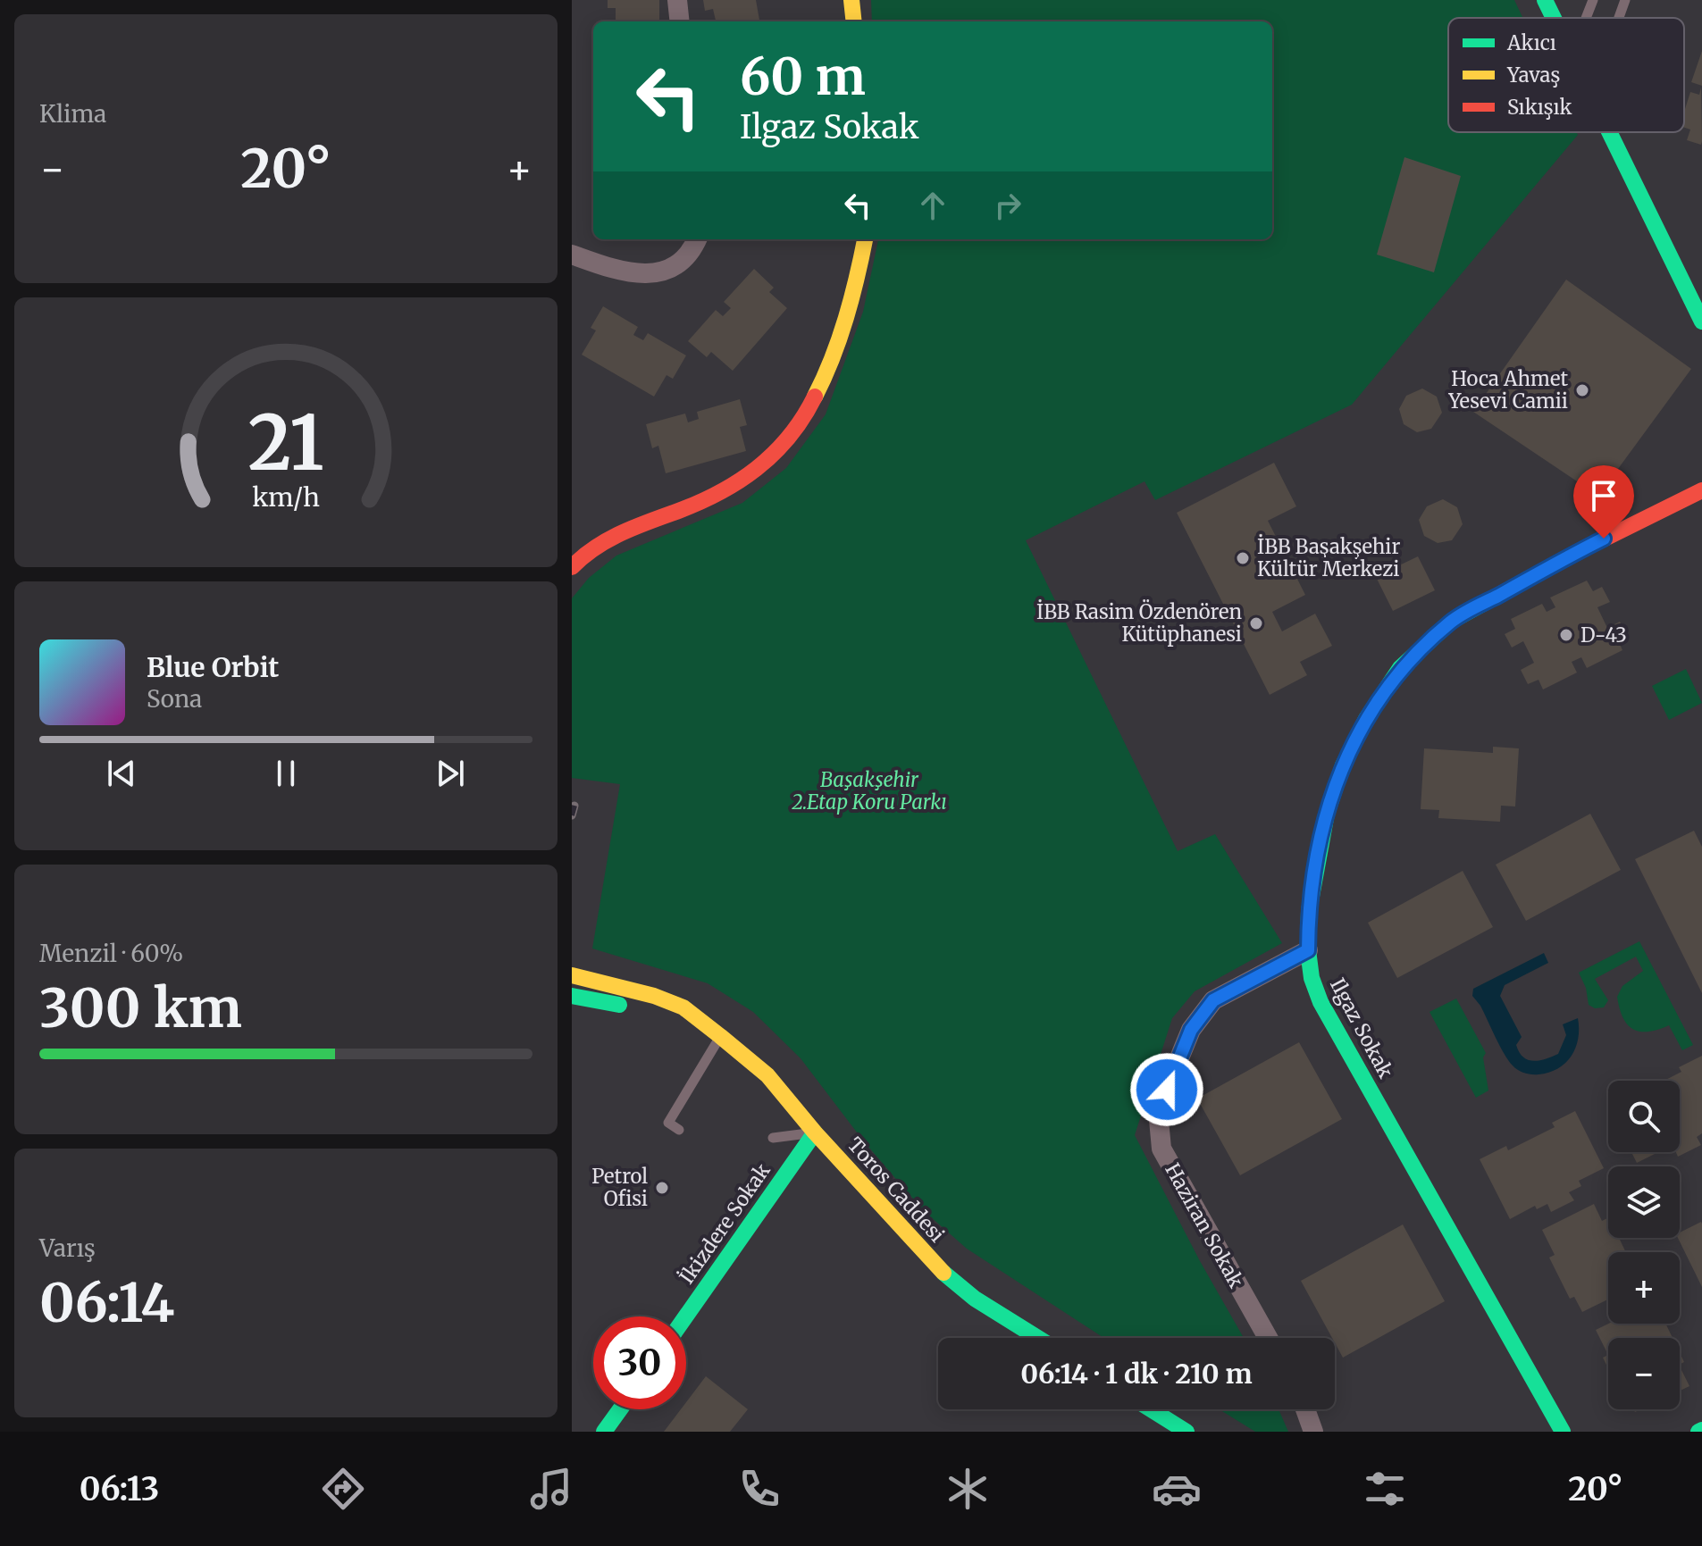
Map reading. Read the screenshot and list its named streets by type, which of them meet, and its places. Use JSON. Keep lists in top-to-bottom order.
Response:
{
  "streets": {
    "street": [
      "Ilgaz Sokak",
      "Toros Caddesi",
      "İkizdere Sokak",
      "Haziran Sokak"
    ]
  },
  "crossings": [
    ["Ilgaz Sokak", "Haziran Sokak"],
    ["Toros Caddesi", "İkizdere Sokak"]
  ],
  "parks": ["Başakşehir 2.Etap Koru Parkı"],
  "places": [
    "Hoca Ahmet Yesevi Camii",
    "İBB Başakşehir Kültür Merkezi",
    "İBB Rasim Özdenören Kütüphanesi",
    "D-43",
    "Petrol Ofisi"
  ],
  "legend": ["Akıcı", "Yavaş", "Sıkışık"],
  "page": {
    "tile": [
      "Klima",
      ["Menzil · 60%", "300 km"],
      ["Varış", "06:14"]
    ],
    "turn": ["60 m", "Ilgaz Sokak"],
    "heat": ["−", "20°", "+"],
    "song": ["Blue Orbit", "Sona"],
    "map_buttons": ["+", "−"],
    "limit": "30",
    "trip": "06:14 · 1 dk · 210 m",
    "tabs": ["06:13", "20°"],
    "gauge": ["21", "km/h"]
  }
}
